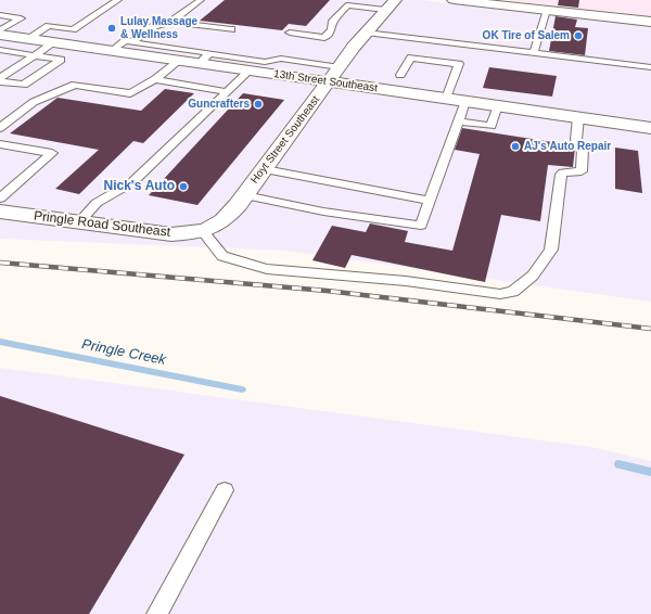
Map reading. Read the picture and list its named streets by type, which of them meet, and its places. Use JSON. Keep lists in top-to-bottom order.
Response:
{
  "streets": {
    "main road": ["13th Street Southeast", "Hoyt Street Southeast", "Pringle Road Southeast"]
  },
  "crossings": [
    ["13th Street Southeast", "Hoyt Street Southeast"],
    ["Hoyt Street Southeast", "Pringle Road Southeast"]
  ],
  "water": ["Pringle Creek"],
  "places": [
    "Lulay Massage & Wellness",
    "OK Tire of Salem",
    "Guncrafters",
    "AJ's Auto Repair",
    "Nick's Auto"
  ]
}
